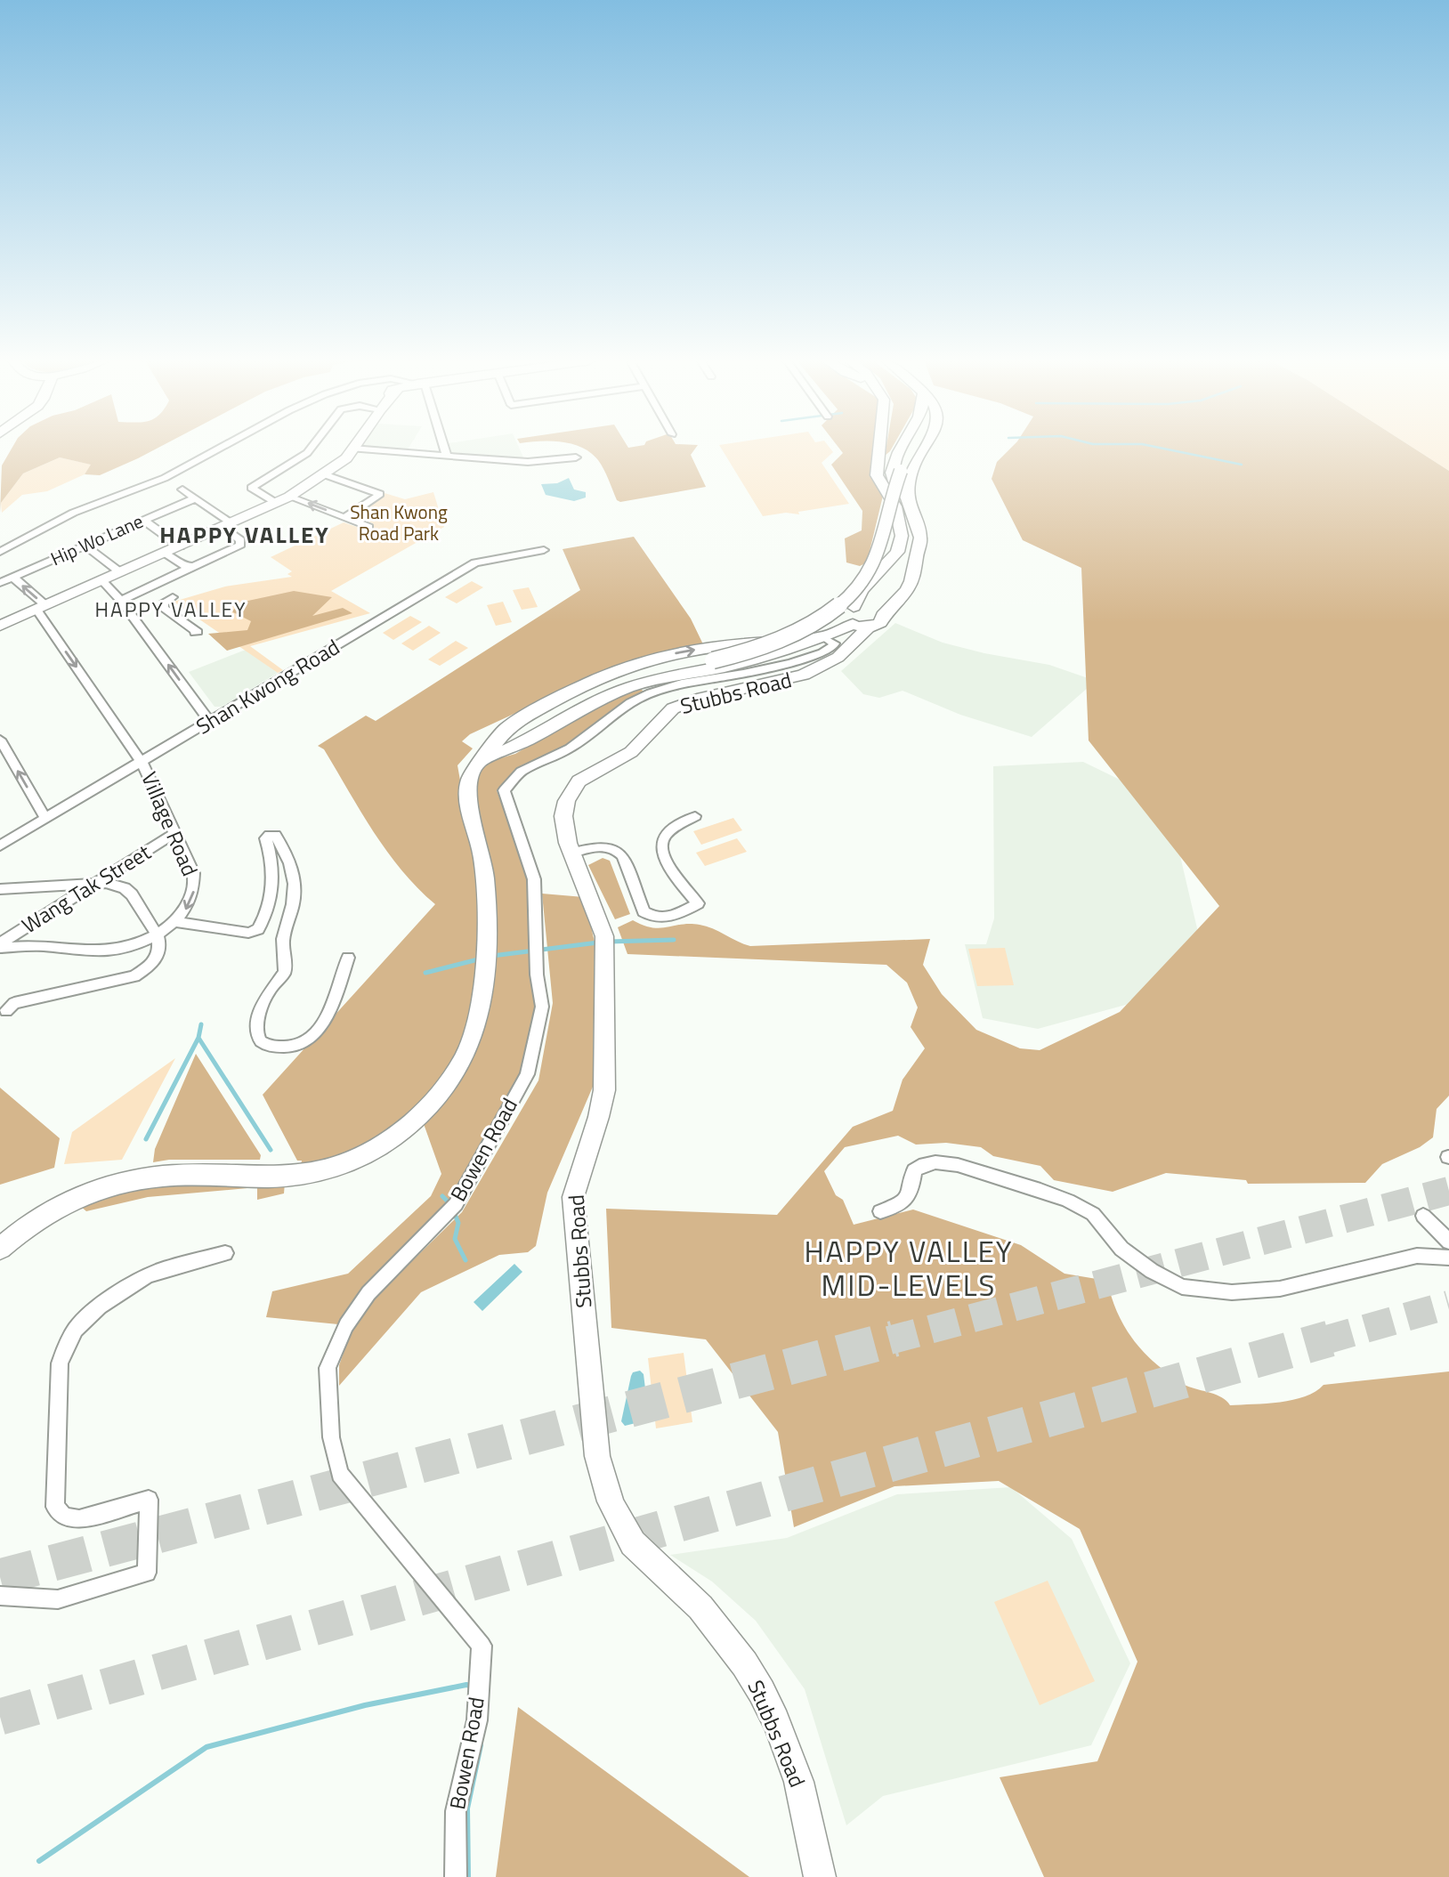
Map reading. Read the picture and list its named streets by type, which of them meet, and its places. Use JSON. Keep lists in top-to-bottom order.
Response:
{
  "streets": {
    "main road": ["Stubbs Road"],
    "street": [
      "Hip Wo Lane",
      "Shan Kwong Road",
      "Village Road",
      "Wang Tak Street",
      "Bowen Road"
    ]
  },
  "crossings": [
    ["Hip Wo Lane", "Village Road"],
    ["Shan Kwong Road", "Village Road"],
    ["Stubbs Road", "Bowen Road"],
    ["Village Road", "Wang Tak Street"]
  ],
  "districts": ["HAPPY VALLEY", "HAPPY VALLEY", "HAPPY VALLEY MID-LEVELS"],
  "parks": ["Shan Kwong Road Park"]
}
